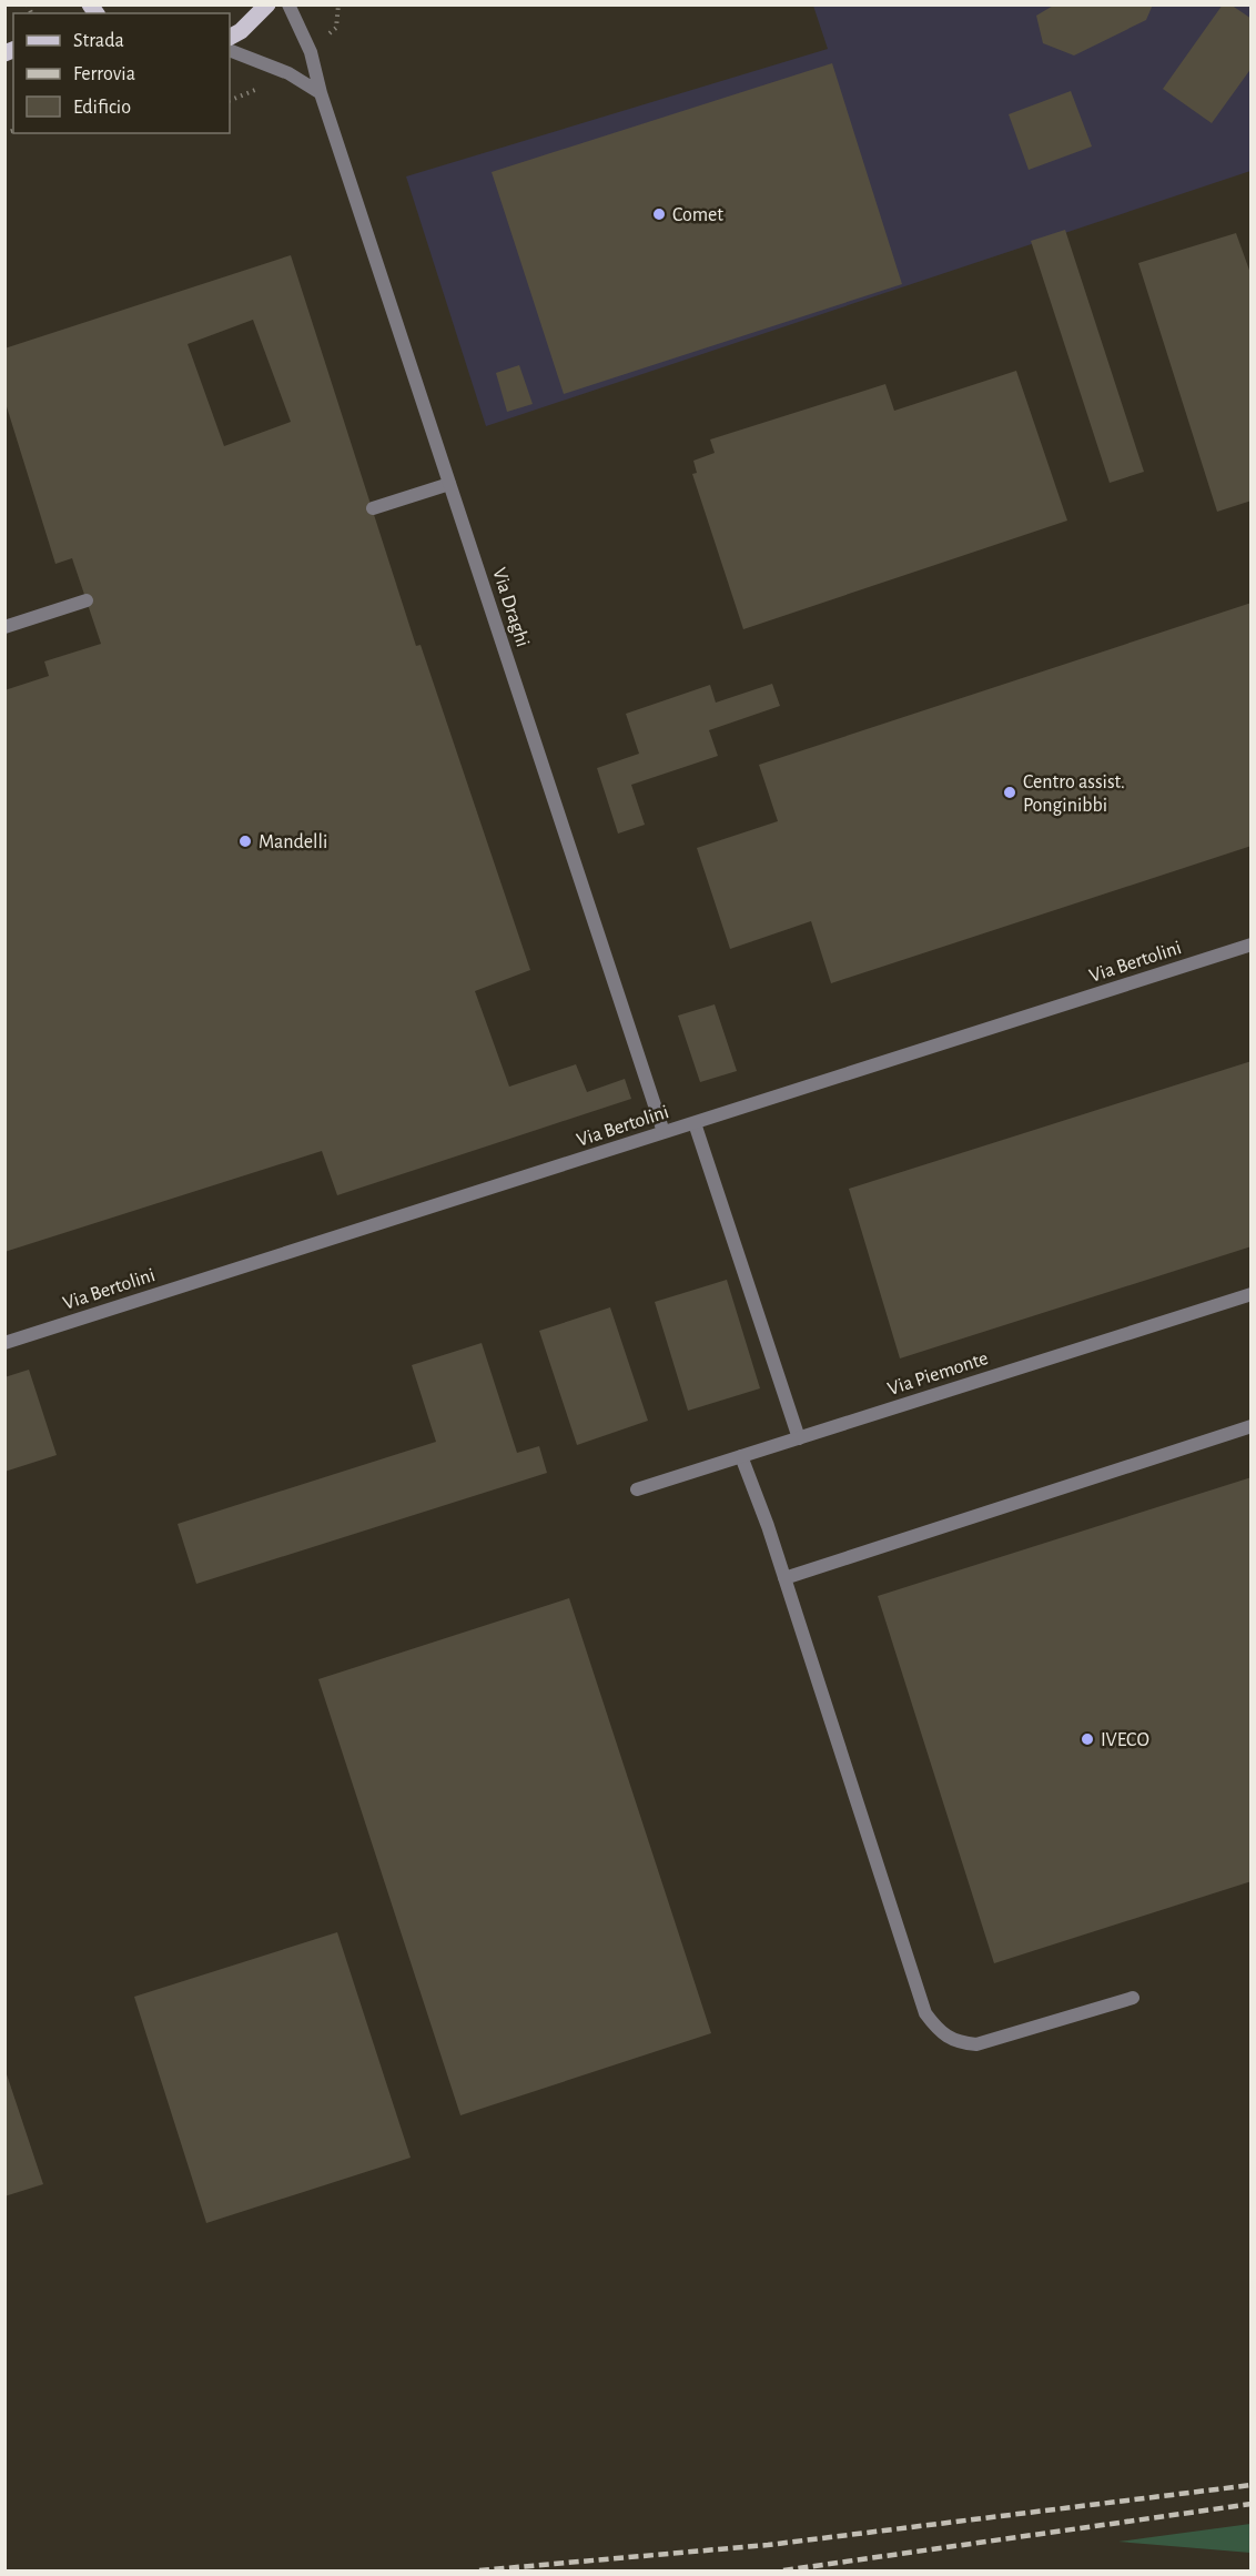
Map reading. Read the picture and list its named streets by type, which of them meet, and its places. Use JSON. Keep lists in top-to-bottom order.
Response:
{
  "streets": {
    "street": ["Via Draghi", "Via Bertolini", "Via Piemonte"]
  },
  "crossings": [
    ["Via Draghi", "Via Bertolini"]
  ],
  "places": [
    "Comet",
    "Centro assist. Ponginibbi",
    "Mandelli",
    "IVECO"
  ],
  "legend": ["Strada", "Ferrovia", "Edificio"]
}
